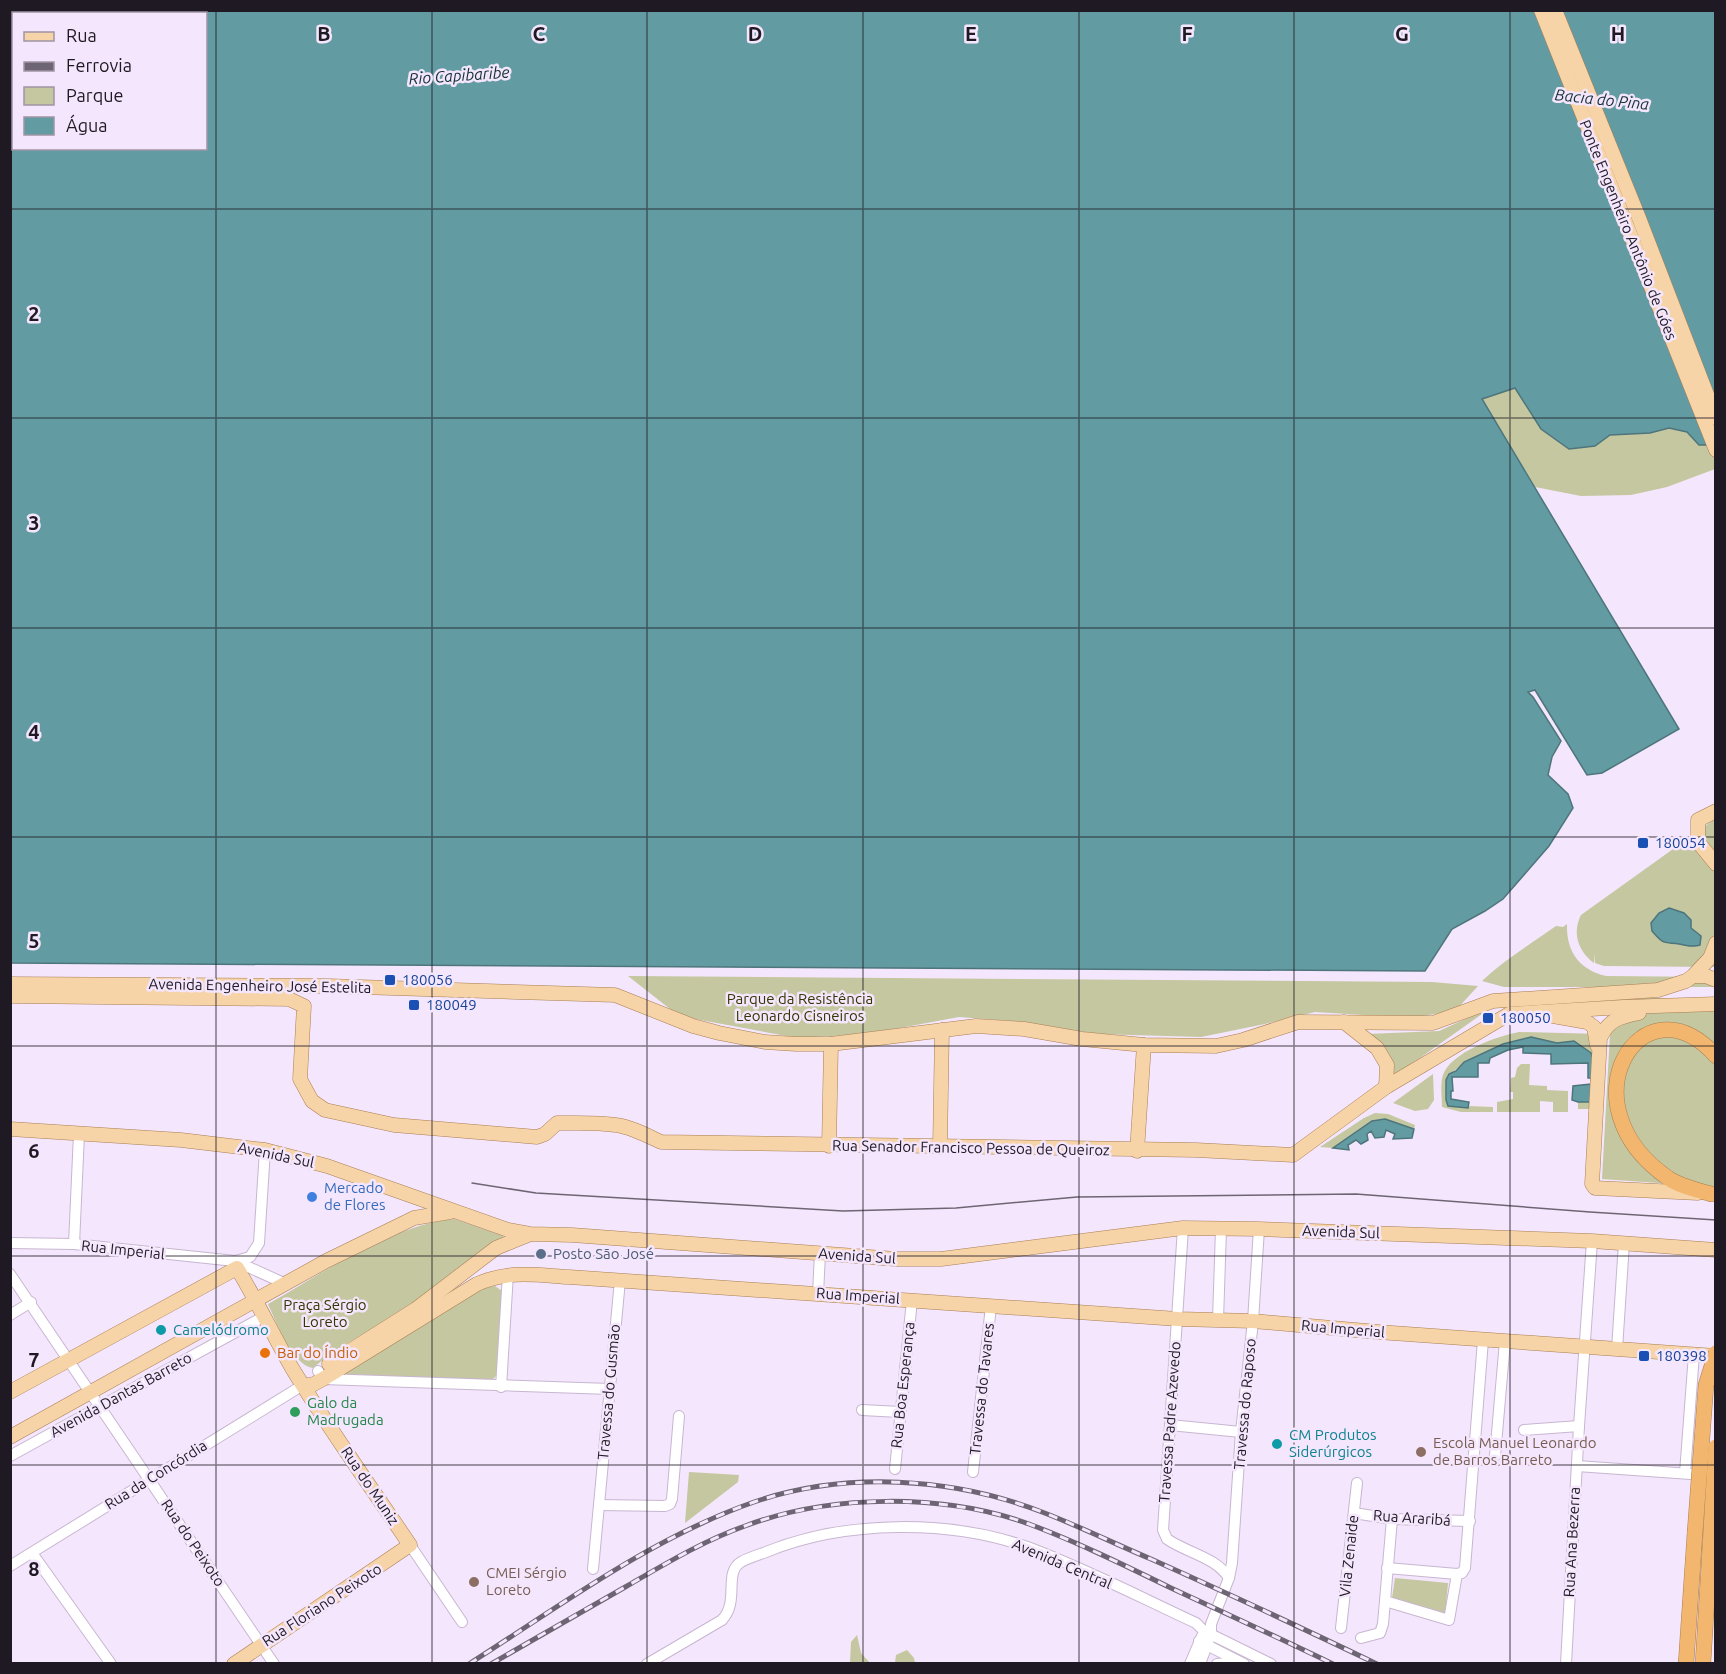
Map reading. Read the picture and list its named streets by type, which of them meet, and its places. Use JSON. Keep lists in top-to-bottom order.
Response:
{
  "streets": {
    "main road": [
      "Ponte Engenheiro Antônio de Góes",
      "Avenida Engenheiro José Estelita",
      "Rua Senador Francisco Pessoa de Queiroz",
      "Avenida Sul",
      "Rua Imperial",
      "Avenida Dantas Barreto",
      "Rua do Muniz",
      "Rua Floriano Peixoto"
    ],
    "street": [
      "Rua Boa Esperança",
      "Travessa do Tavares",
      "Travessa do Gusmão",
      "Travessa do Raposo",
      "Travessa Padre Azevedo",
      "Rua da Concórdia",
      "Rua Araribá",
      "Rua Ana Bezerra",
      "Rua do Peixoto",
      "Vila Zenaide",
      "Avenida Central"
    ]
  },
  "crossings": [
    ["Avenida Engenheiro José Estelita", "Rua Senador Francisco Pessoa de Queiroz"],
    ["Avenida Sul", "Rua Imperial"],
    ["Avenida Sul", "Avenida Dantas Barreto"],
    ["Avenida Sul", "Travessa do Raposo"],
    ["Avenida Sul", "Travessa Padre Azevedo"],
    ["Avenida Sul", "Rua Ana Bezerra"],
    ["Rua Imperial", "Rua Boa Esperança"],
    ["Rua Imperial", "Travessa do Tavares"],
    ["Rua Imperial", "Travessa do Gusmão"],
    ["Rua Imperial", "Avenida Dantas Barreto"],
    ["Rua Imperial", "Travessa do Raposo"],
    ["Rua Imperial", "Travessa Padre Azevedo"],
    ["Rua Imperial", "Rua da Concórdia"],
    ["Rua Imperial", "Rua do Muniz"],
    ["Rua Imperial", "Rua Ana Bezerra"],
    ["Avenida Dantas Barreto", "Rua do Muniz"],
    ["Avenida Dantas Barreto", "Rua do Peixoto"],
    ["Travessa do Raposo", "Travessa Padre Azevedo"],
    ["Travessa do Raposo", "Avenida Central"],
    ["Rua da Concórdia", "Rua do Muniz"],
    ["Rua da Concórdia", "Rua do Peixoto"],
    ["Rua do Muniz", "Rua Floriano Peixoto"],
    ["Rua Araribá", "Vila Zenaide"],
    ["Rua do Peixoto", "Rua Floriano Peixoto"]
  ],
  "water": ["Rio Capibaribe", "Bacia do Pina"],
  "parks": ["Parque da Resistência Leonardo Cisneiros", "Praça Sérgio Loreto"],
  "places": {
    "transit": [
      "180054",
      "180056",
      "180049",
      "180050",
      "180398"
    ],
    "other": [
      "Mercado de Flores",
      "Posto São José",
      "Camelódromo",
      "Bar do Índio",
      "Galo da Madrugada",
      "CM Produtos Siderúrgicos",
      "Escola Manuel Leonardo de Barros Barreto",
      "CMEI Sérgio Loreto"
    ]
  },
  "legend": [
    "Rua",
    "Ferrovia",
    "Parque",
    "Água"
  ],
  "grid": {
    "columns": [
      "B",
      "C",
      "D",
      "E",
      "F",
      "G",
      "H"
    ],
    "rows": [
      "2",
      "3",
      "4",
      "5",
      "6",
      "7",
      "8"
    ]
  }
}
